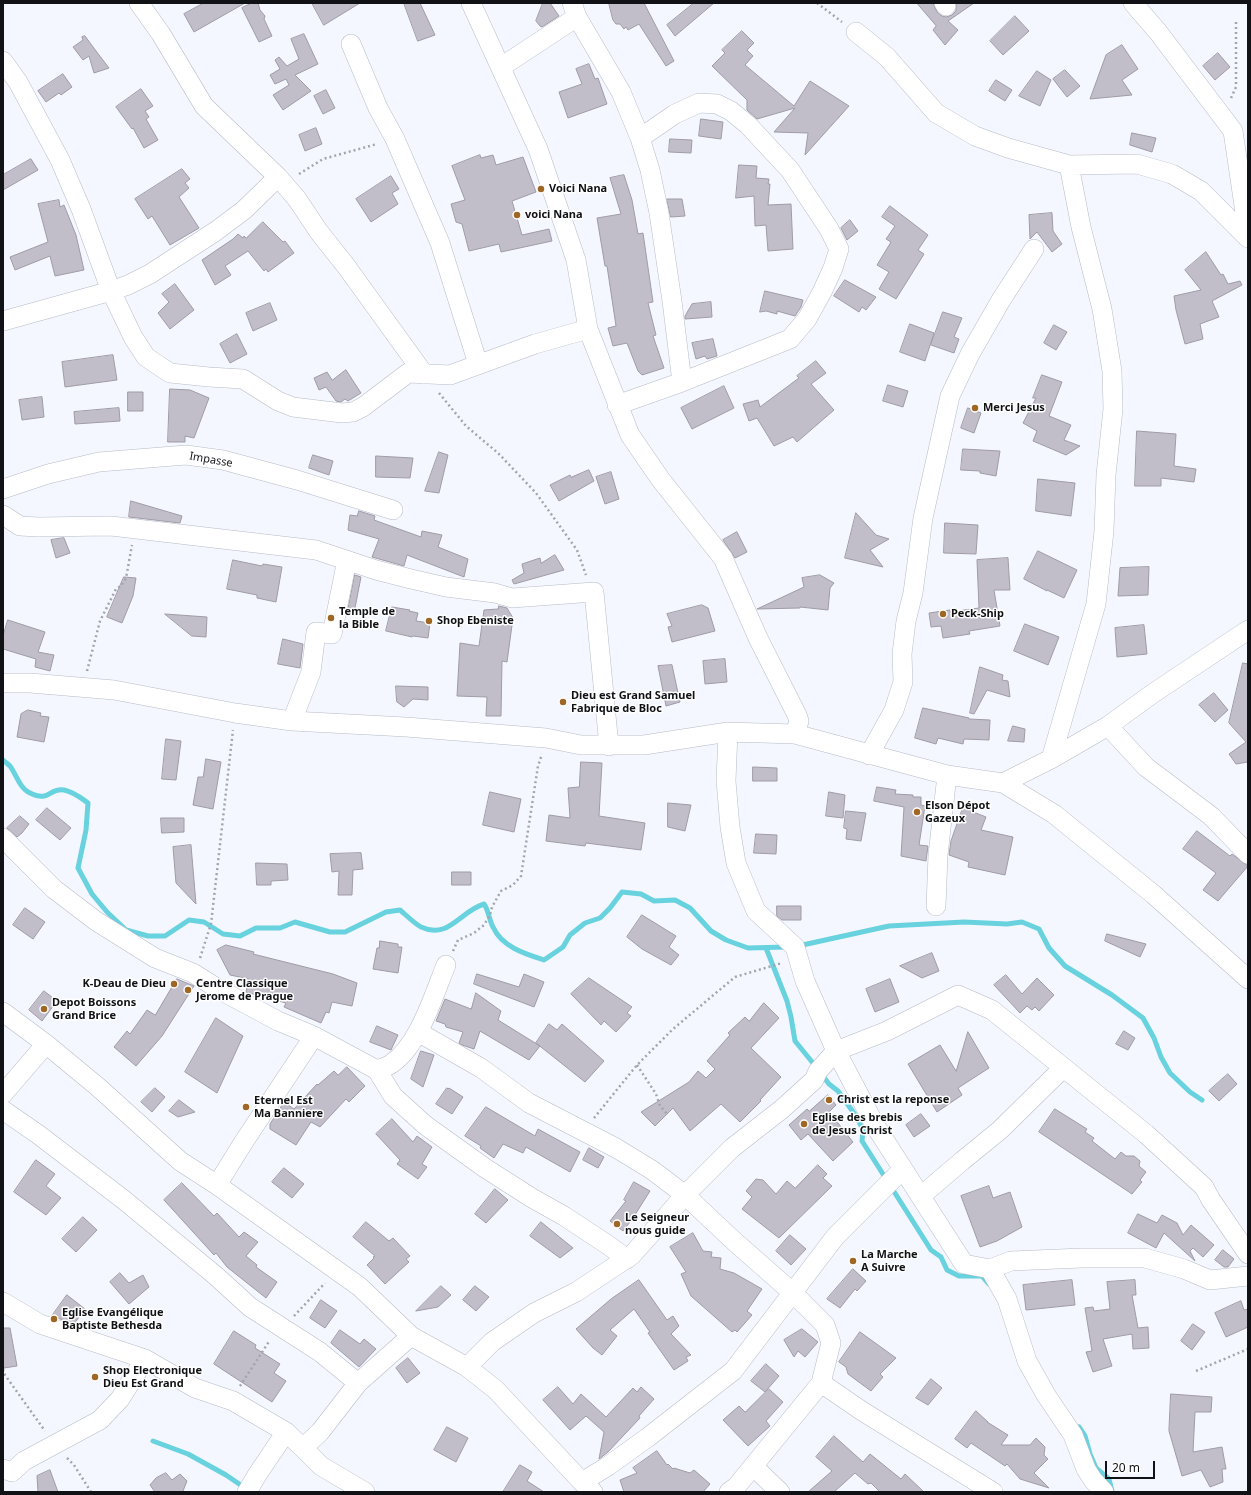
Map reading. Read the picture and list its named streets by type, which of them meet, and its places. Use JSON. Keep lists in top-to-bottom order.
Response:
{
  "streets": {
    "street": ["Impasse"]
  },
  "places": [
    "Voici Nana",
    "voici Nana",
    "Merci Jesus",
    "Peck-Ship",
    "Temple de la Bible",
    "Shop Ebeniste",
    "Dieu est Grand Samuel Fabrique de Bloc",
    "Elson Dépot Gazeux",
    "K-Deau de Dieu",
    "Centre Classique Jerome de Prague",
    "Depot Boissons Grand Brice",
    "Christ est la reponse",
    "Eternel Est Ma Banniere",
    "Eglise des brebis de Jesus Christ",
    "Le Seigneur nous guide",
    "La Marche A Suivre",
    "Eglise Evangélique Baptiste Bethesda",
    "Shop Electronique Dieu Est Grand"
  ],
  "scale_bar": "20 m"
}
